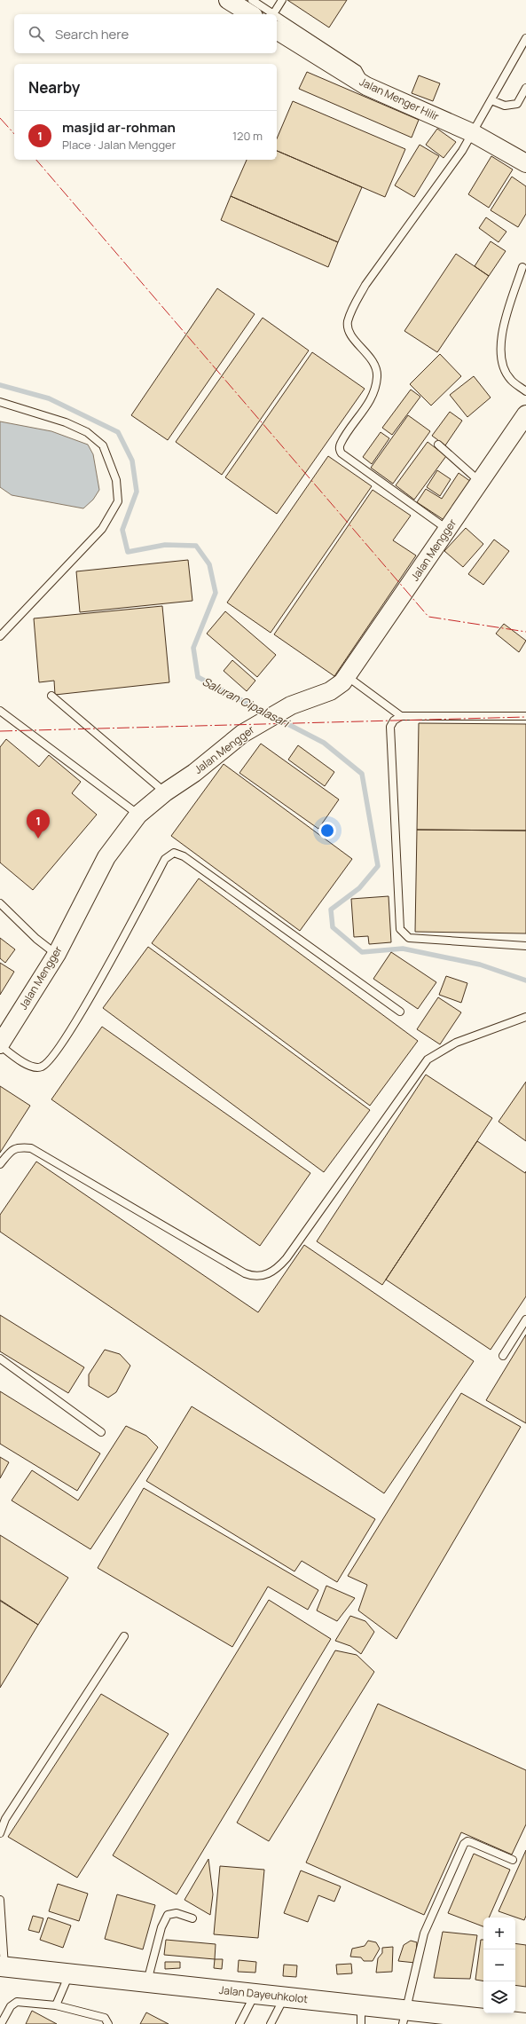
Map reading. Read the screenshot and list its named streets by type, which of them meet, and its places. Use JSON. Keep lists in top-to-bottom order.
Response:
{
  "streets": {
    "main road": ["Jalan Dayeuhkolot"],
    "street": ["Jalan Menger Hilir", "Jalan Mengger"]
  },
  "water": ["Saluran Cipalasari"],
  "page": {
    "search": "Search here",
    "heading": "Nearby",
    "list": [
      {
        "mark": "1",
        "name": "masjid ar-rohman",
        "note": "Place · Jalan Mengger",
        "value": "120 m"
      }
    ],
    "pins": "1",
    "map_buttons": ["+", "−"]
  }
}
